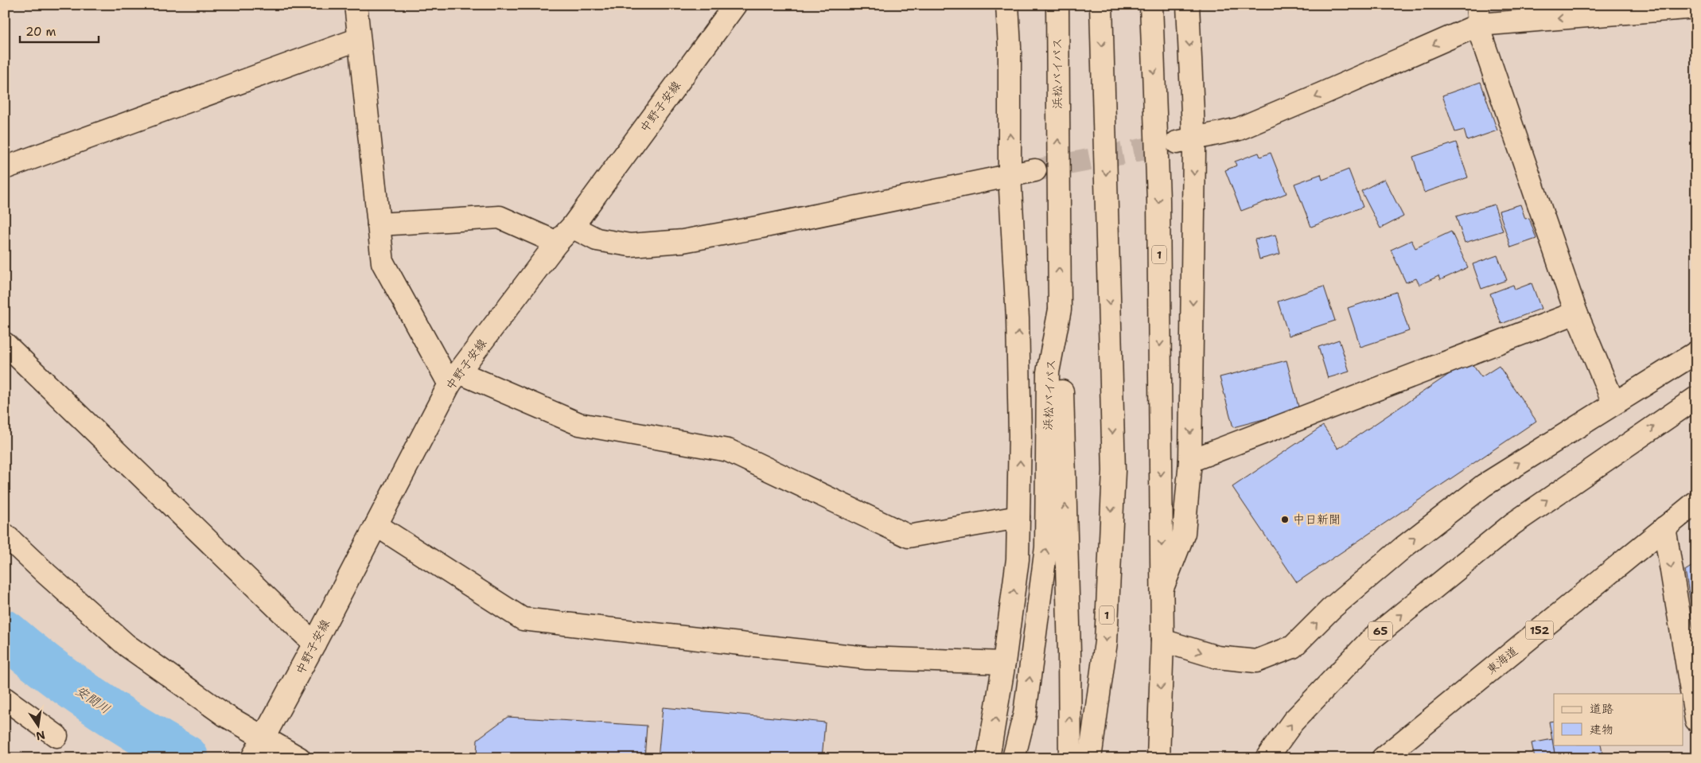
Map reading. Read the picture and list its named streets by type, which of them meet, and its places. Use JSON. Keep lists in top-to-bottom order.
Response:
{
  "streets": {
    "main road": [
      "浜松バイパス",
      "中野子安線",
      "1",
      "152",
      "65",
      "東海道"
    ]
  },
  "water": ["安間川"],
  "places": ["中日新聞"],
  "legend": ["道路", "建物"],
  "scale_bar": "20 m",
  "north": "bottom"
}
